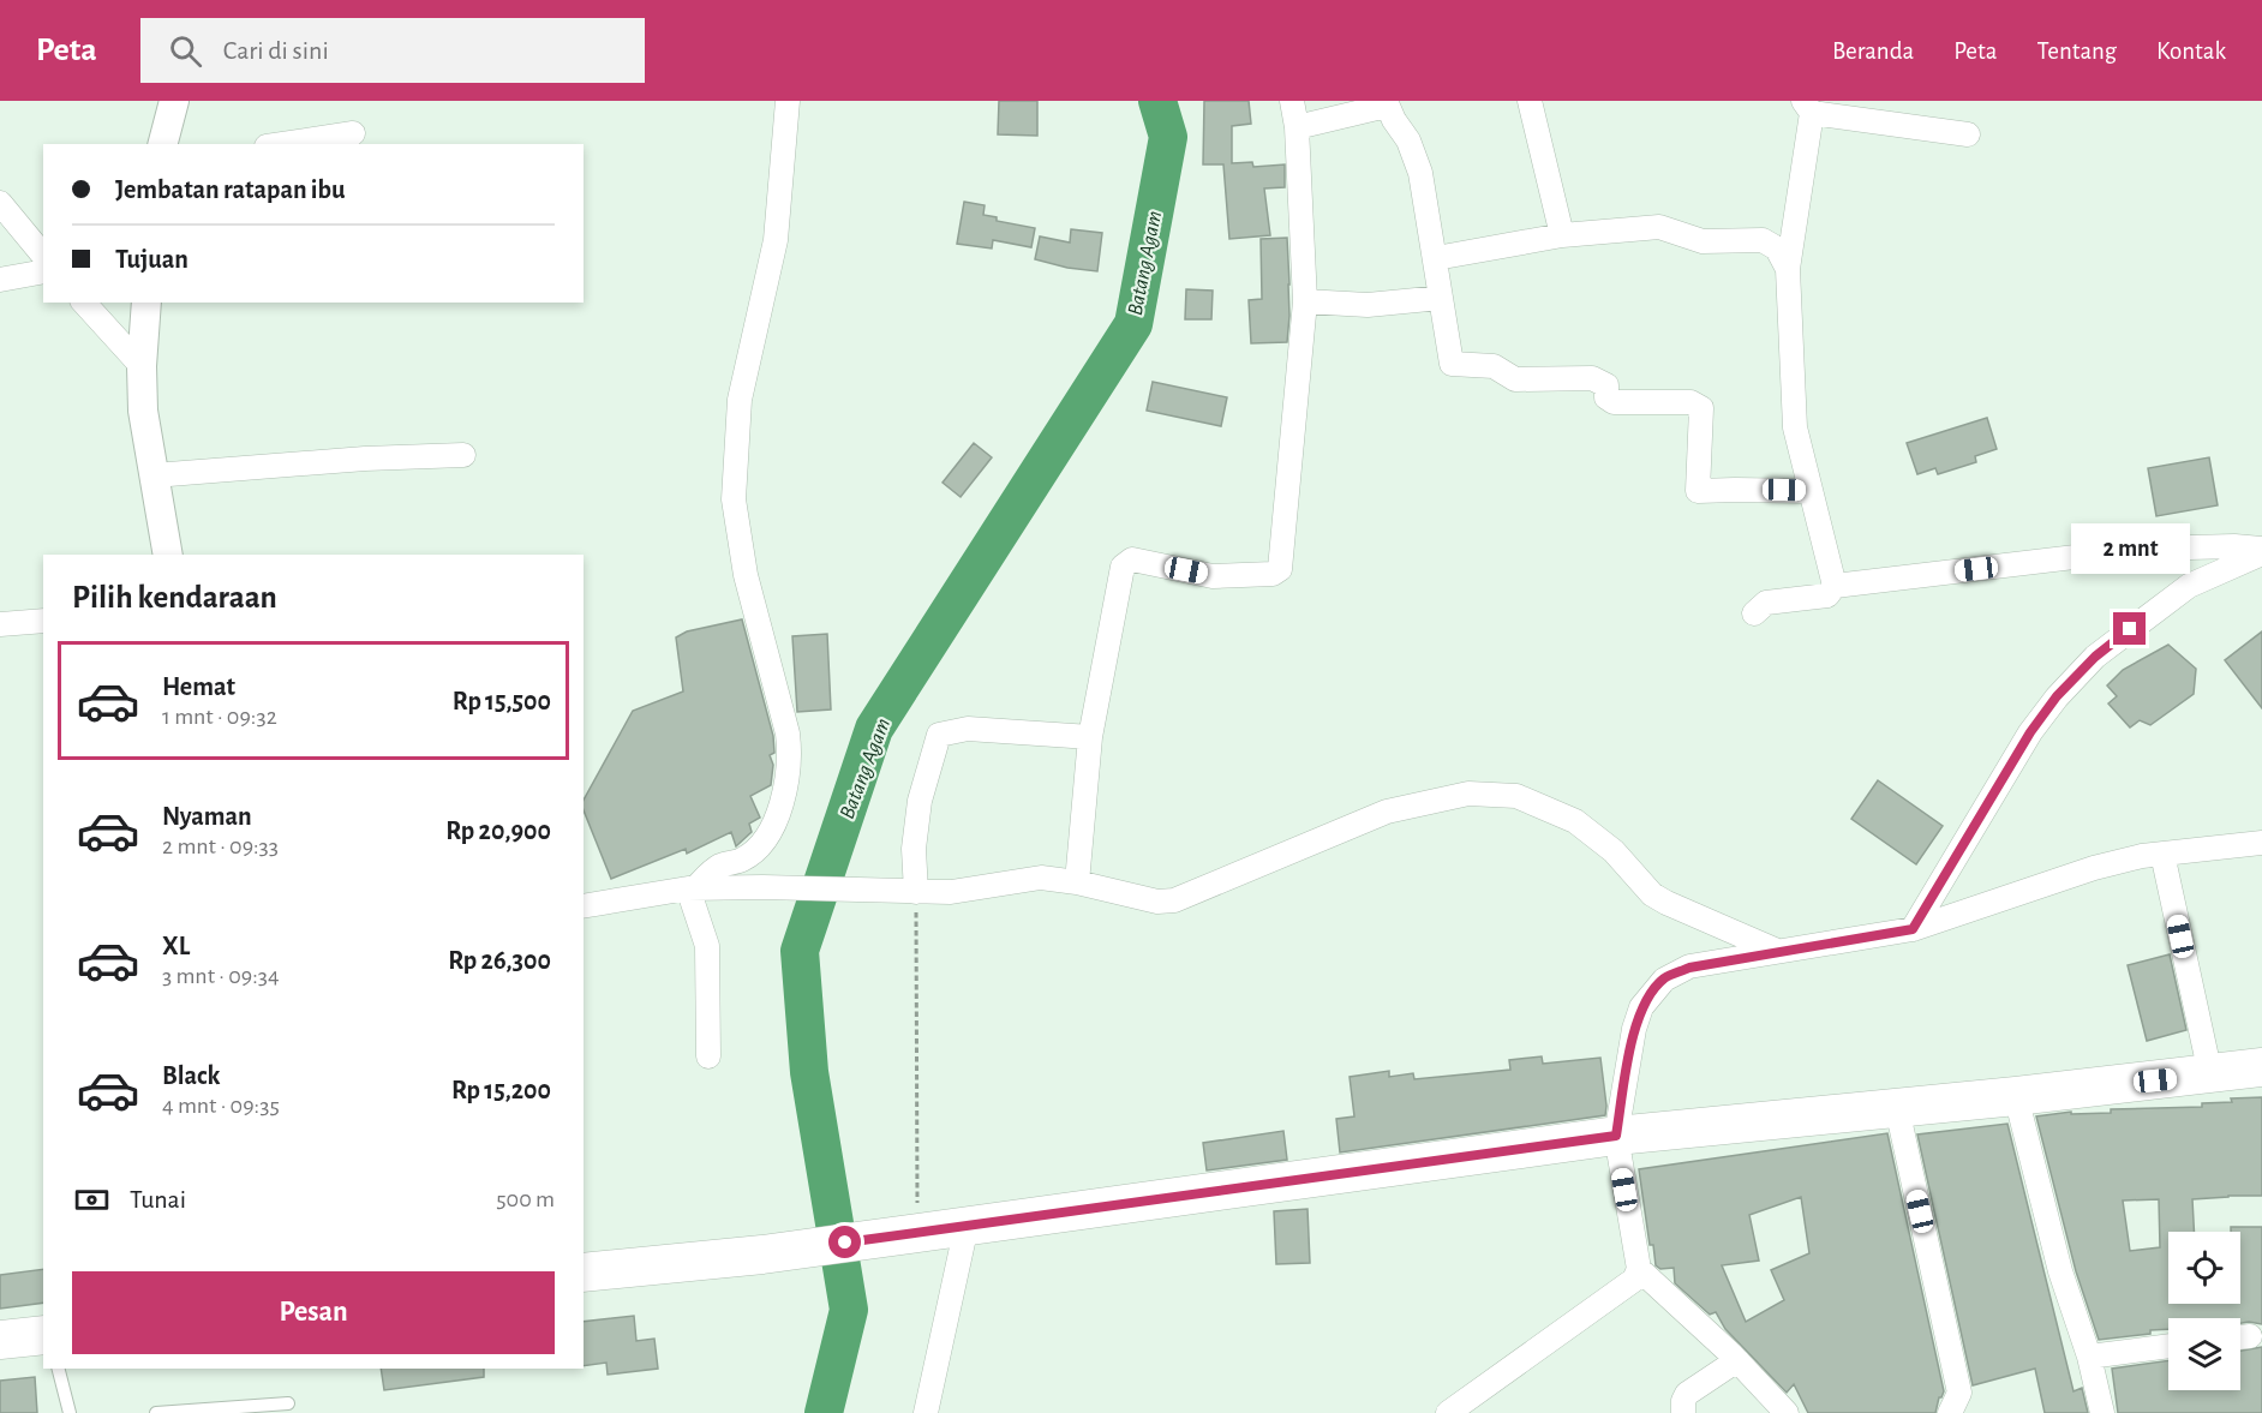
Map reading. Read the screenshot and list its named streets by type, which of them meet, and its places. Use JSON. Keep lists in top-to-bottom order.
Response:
{
  "water": ["Batang Agam"],
  "page": {
    "header": "Peta",
    "search": "Cari di sini",
    "nav": [
      "Beranda",
      "Peta",
      "Tentang",
      "Kontak"
    ],
    "banner": ["Jembatan ratapan ibu", "Tujuan"],
    "bubble": "2 mnt",
    "heading": "Pilih kendaraan",
    "list": [
      {
        "name": "Hemat",
        "note": "1 mnt · 09:32",
        "value": "Rp 15,500"
      },
      {
        "name": "Nyaman",
        "note": "2 mnt · 09:33",
        "value": "Rp 20,900"
      },
      {
        "name": "XL",
        "note": "3 mnt · 09:34",
        "value": "Rp 26,300"
      },
      {
        "name": "Black",
        "note": "4 mnt · 09:35",
        "value": "Rp 15,200"
      }
    ],
    "pay": ["Tunai", "500 m"],
    "buttons": "Pesan"
  }
}
